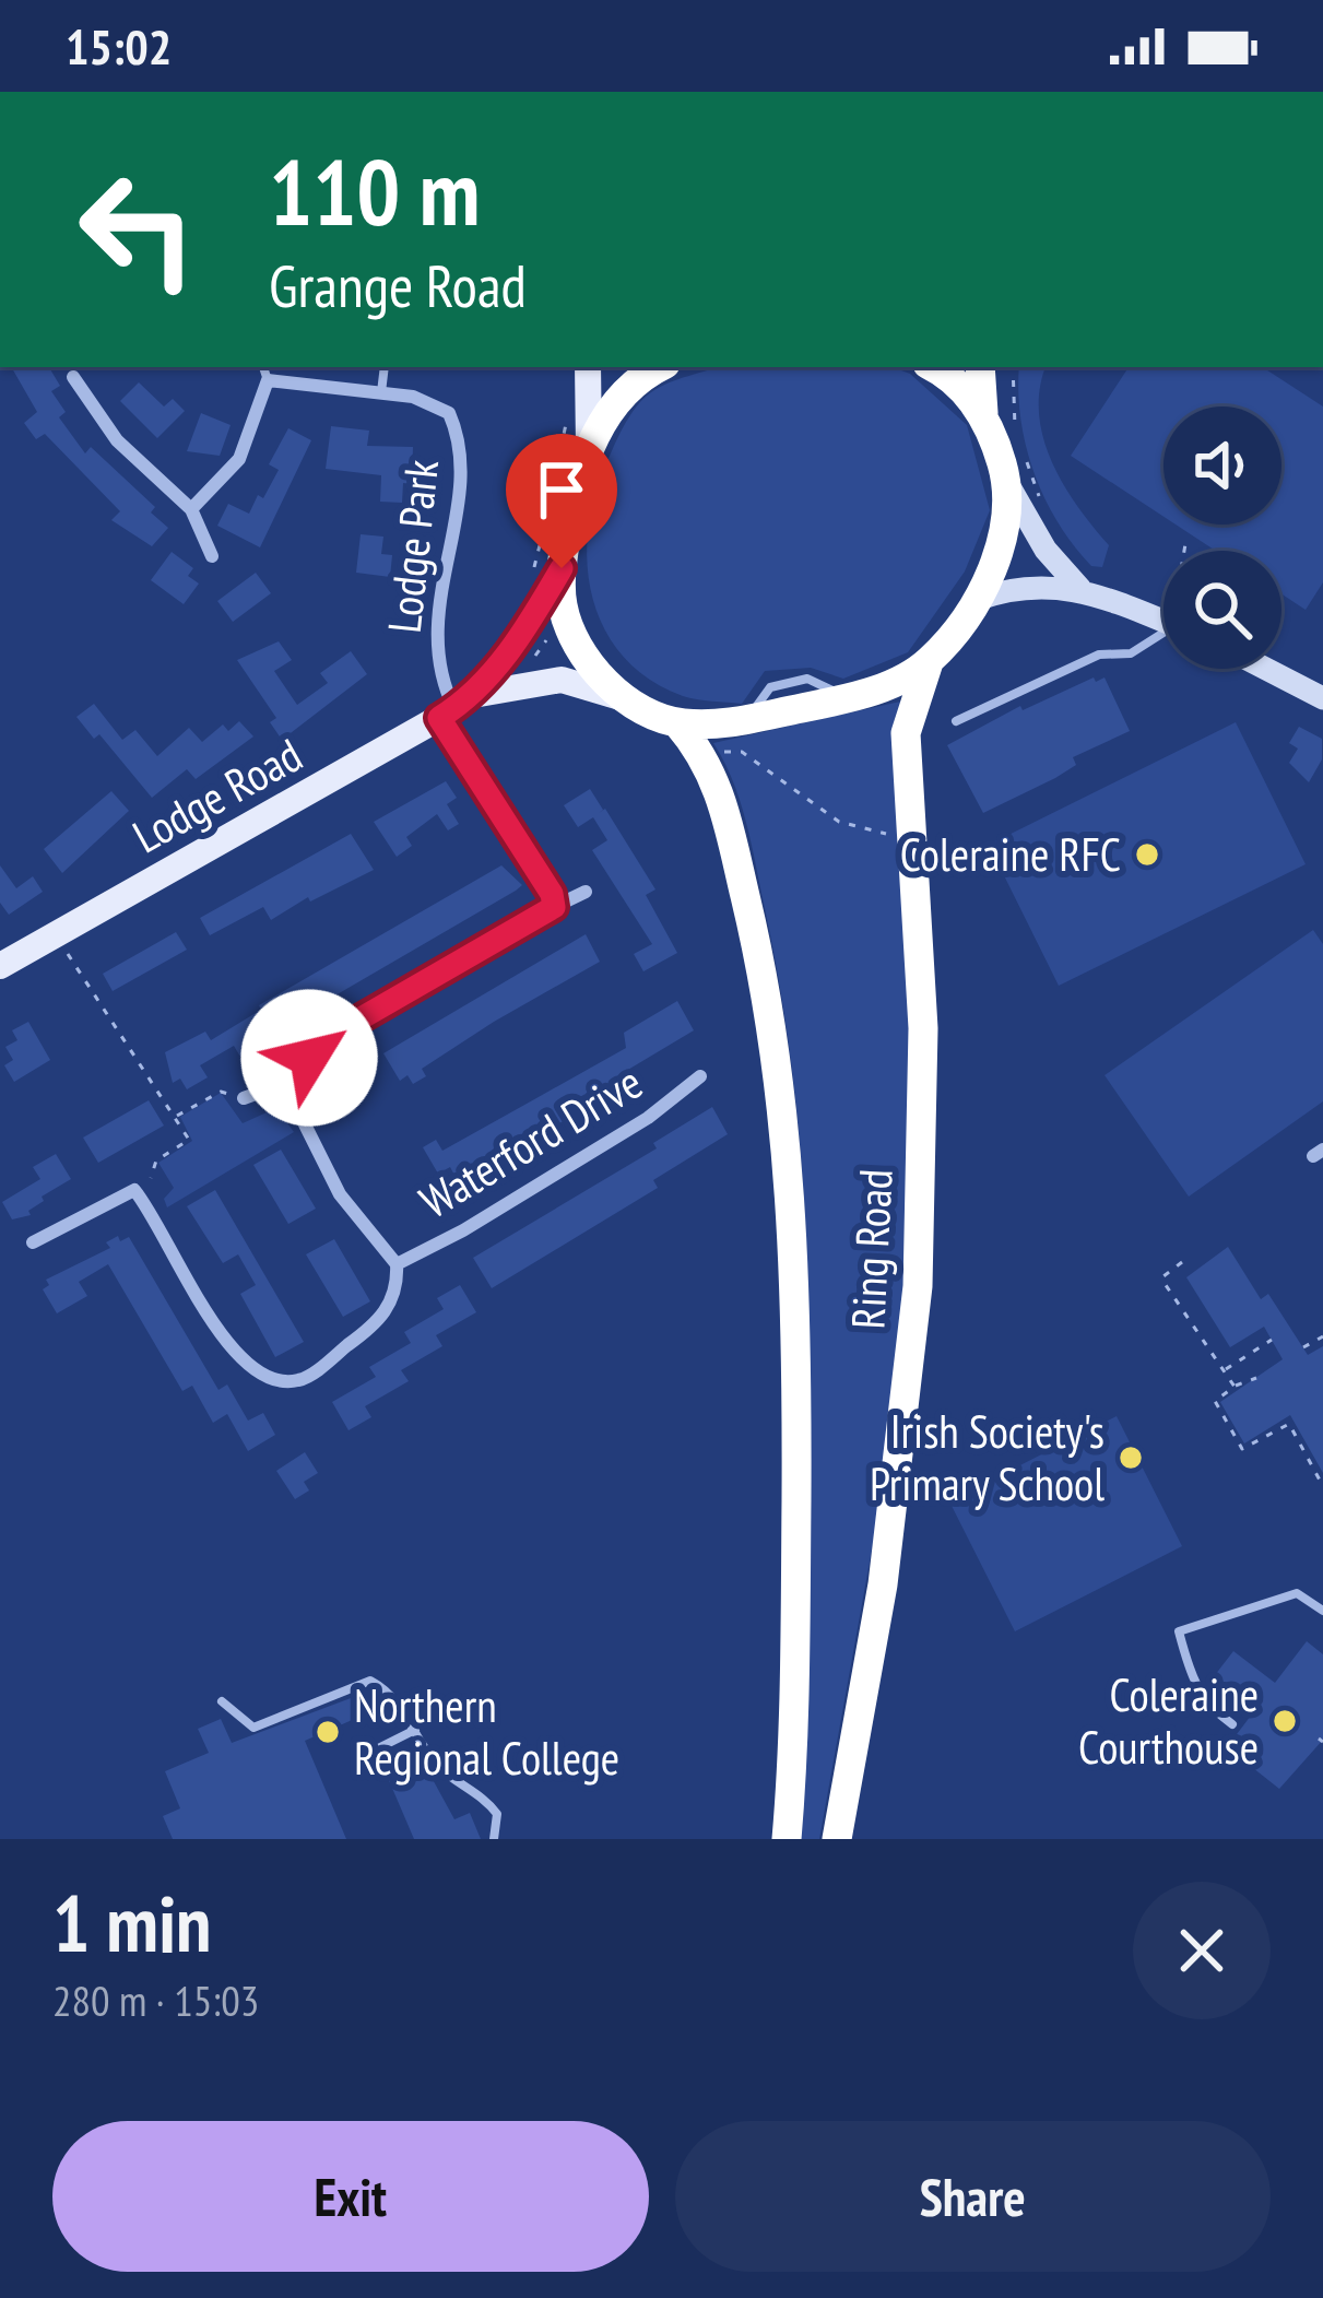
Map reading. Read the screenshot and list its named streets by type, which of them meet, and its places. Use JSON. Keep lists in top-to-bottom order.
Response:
{
  "streets": {
    "highway": ["Ring Road"],
    "main road": ["Lodge Road"],
    "street": ["Lodge Park", "Waterford Drive"]
  },
  "crossings": [
    ["Lodge Park", "Lodge Road"]
  ],
  "places": [
    "Coleraine RFC",
    "Irish Society's Primary School",
    "Coleraine Courthouse",
    "Northern Regional College"
  ],
  "page": {
    "status": "15:02",
    "turn": ["110 m", "Grange Road"],
    "heading": ["1 min", "280 m · 15:03"],
    "buttons": ["Exit", "Share"]
  }
}
